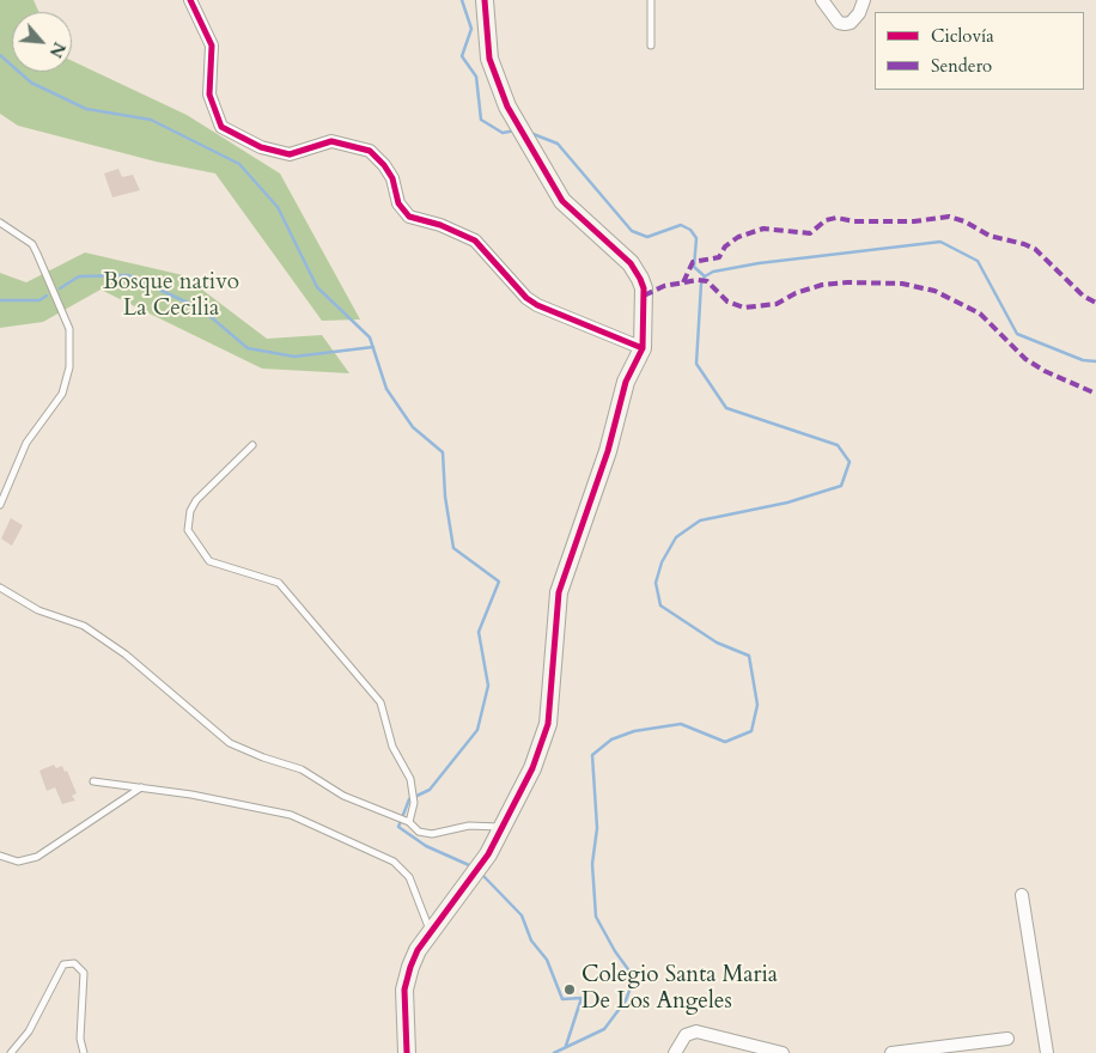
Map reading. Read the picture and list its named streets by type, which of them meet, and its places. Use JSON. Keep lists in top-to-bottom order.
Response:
{
  "parks": ["Bosque nativo La Cecilia"],
  "places": ["Colegio Santa Maria De Los Angeles"],
  "legend": ["Ciclovía", "Sendero"],
  "north": "bottom right"
}
